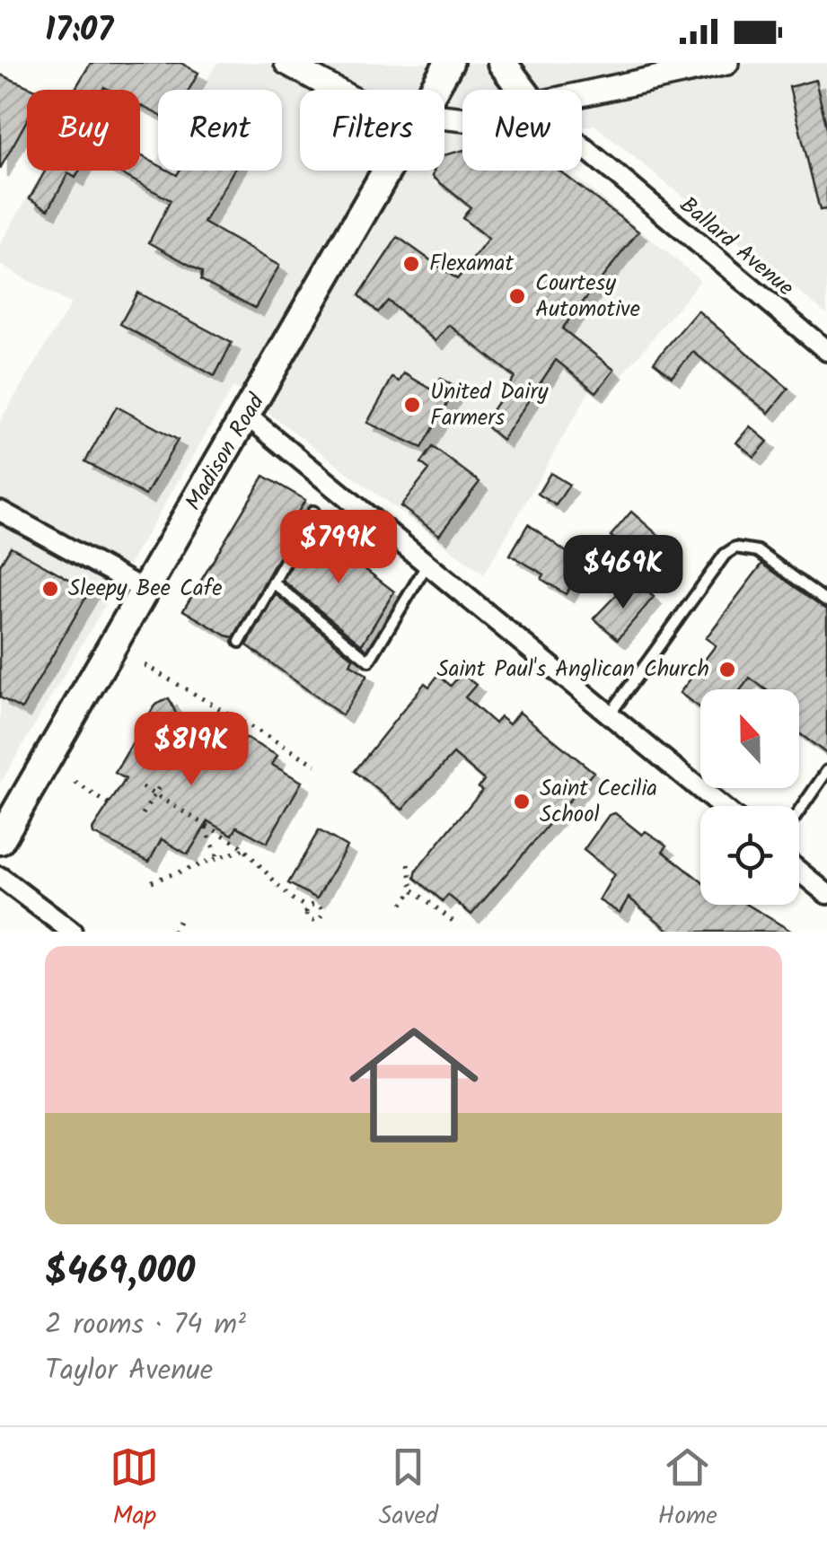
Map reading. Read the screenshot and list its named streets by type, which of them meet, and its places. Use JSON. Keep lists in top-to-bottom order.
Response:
{
  "streets": {
    "main road": ["Madison Road"],
    "street": ["Ballard Avenue"]
  },
  "places": [
    "Flexamat",
    "Courtesy Automotive",
    "United Dairy Farmers",
    "Sleepy Bee Cafe",
    "Saint Paul's Anglican Church",
    "Saint Cecilia School"
  ],
  "north": "top",
  "page": {
    "status": "17:07",
    "chip": [
      "Buy",
      "Rent",
      "Filters",
      "New"
    ],
    "price": ["$799K", "$469K", "$819K"],
    "list": [
      {
        "name": "$469,000",
        "note": "2 rooms · 74 m² · Taylor Avenue"
      }
    ],
    "tabs": ["Map", "Saved", "Home"]
  }
}
